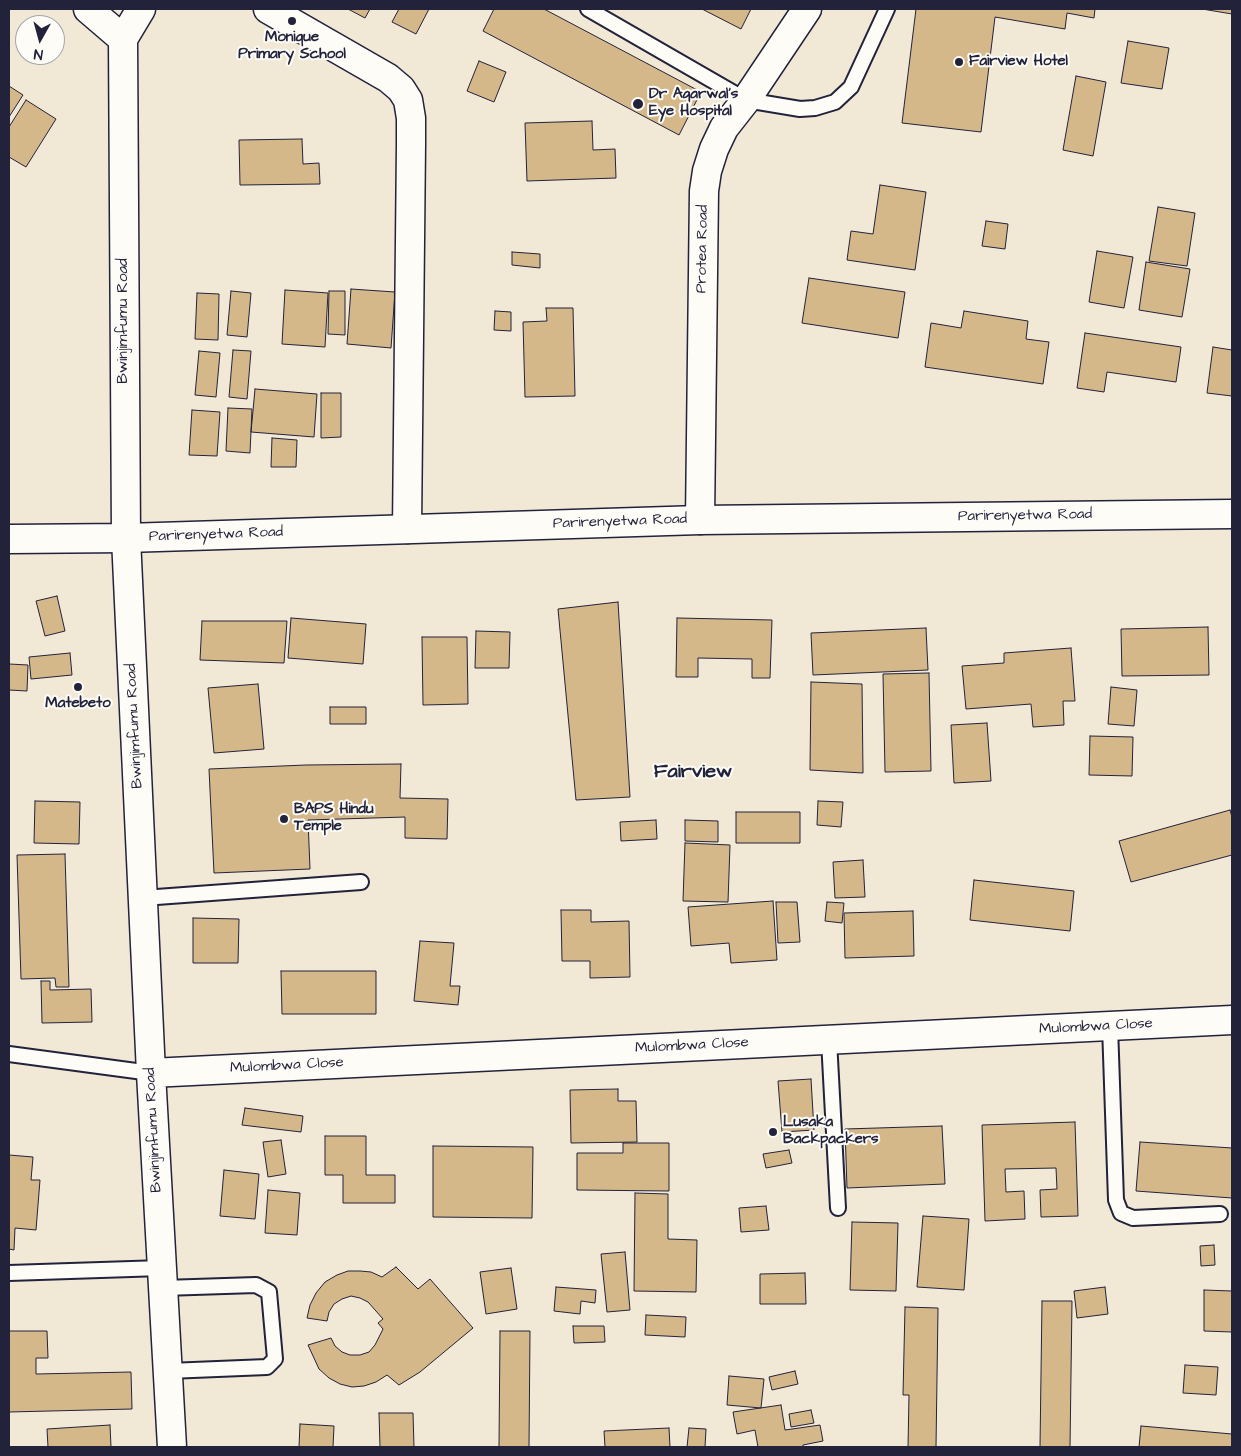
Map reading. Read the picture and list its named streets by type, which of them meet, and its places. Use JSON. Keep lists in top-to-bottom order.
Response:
{
  "streets": {
    "street": [
      "Protea Road",
      "Bwinjimfumu Road",
      "Parirenyetwa Road",
      "Mulombwa Close"
    ]
  },
  "crossings": [
    ["Protea Road", "Parirenyetwa Road"],
    ["Bwinjimfumu Road", "Parirenyetwa Road"],
    ["Bwinjimfumu Road", "Mulombwa Close"]
  ],
  "districts": ["Fairview"],
  "places": [
    "Monique Primary School",
    "Fairview Hotel",
    "Dr Agarwal's Eye Hospital",
    "Matebeto",
    "BAPS Hindu Temple",
    "Lusaka Backpackers"
  ],
  "north": "bottom"
}
